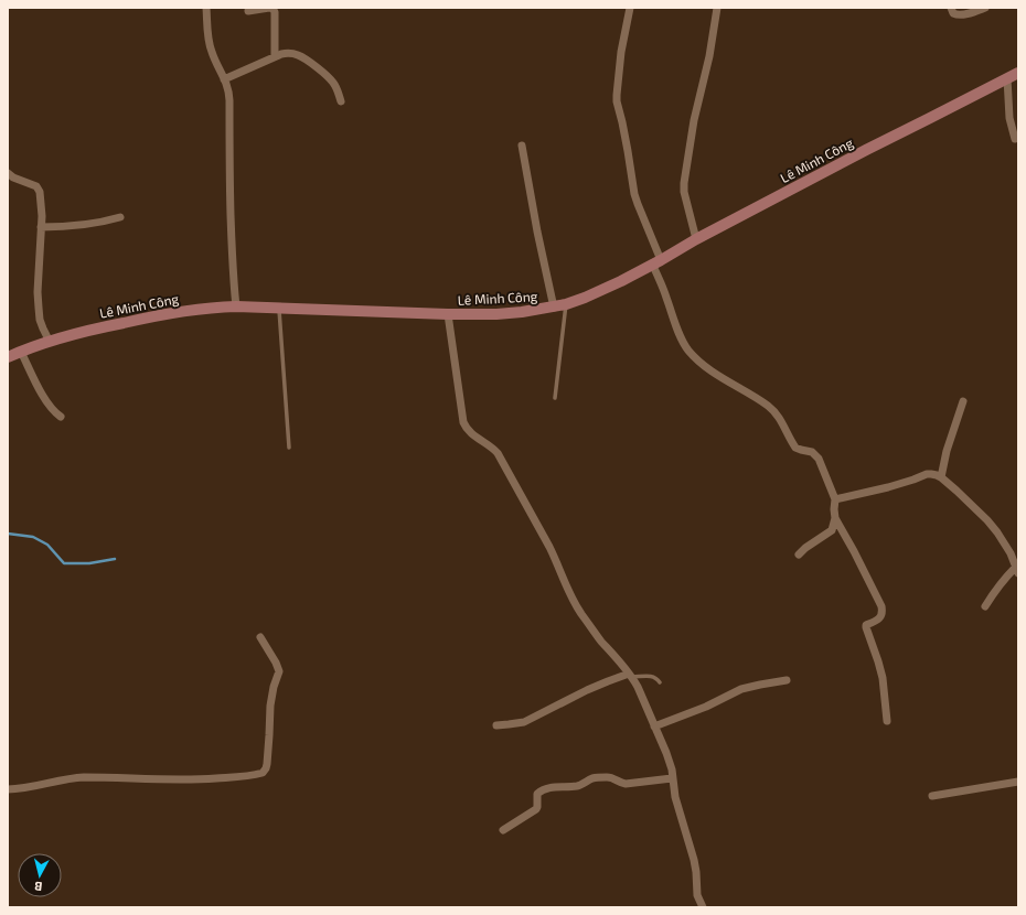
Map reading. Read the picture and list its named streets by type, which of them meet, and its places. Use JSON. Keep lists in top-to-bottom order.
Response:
{
  "streets": {
    "main road": ["Lê Minh Công"]
  },
  "north": "bottom"
}
